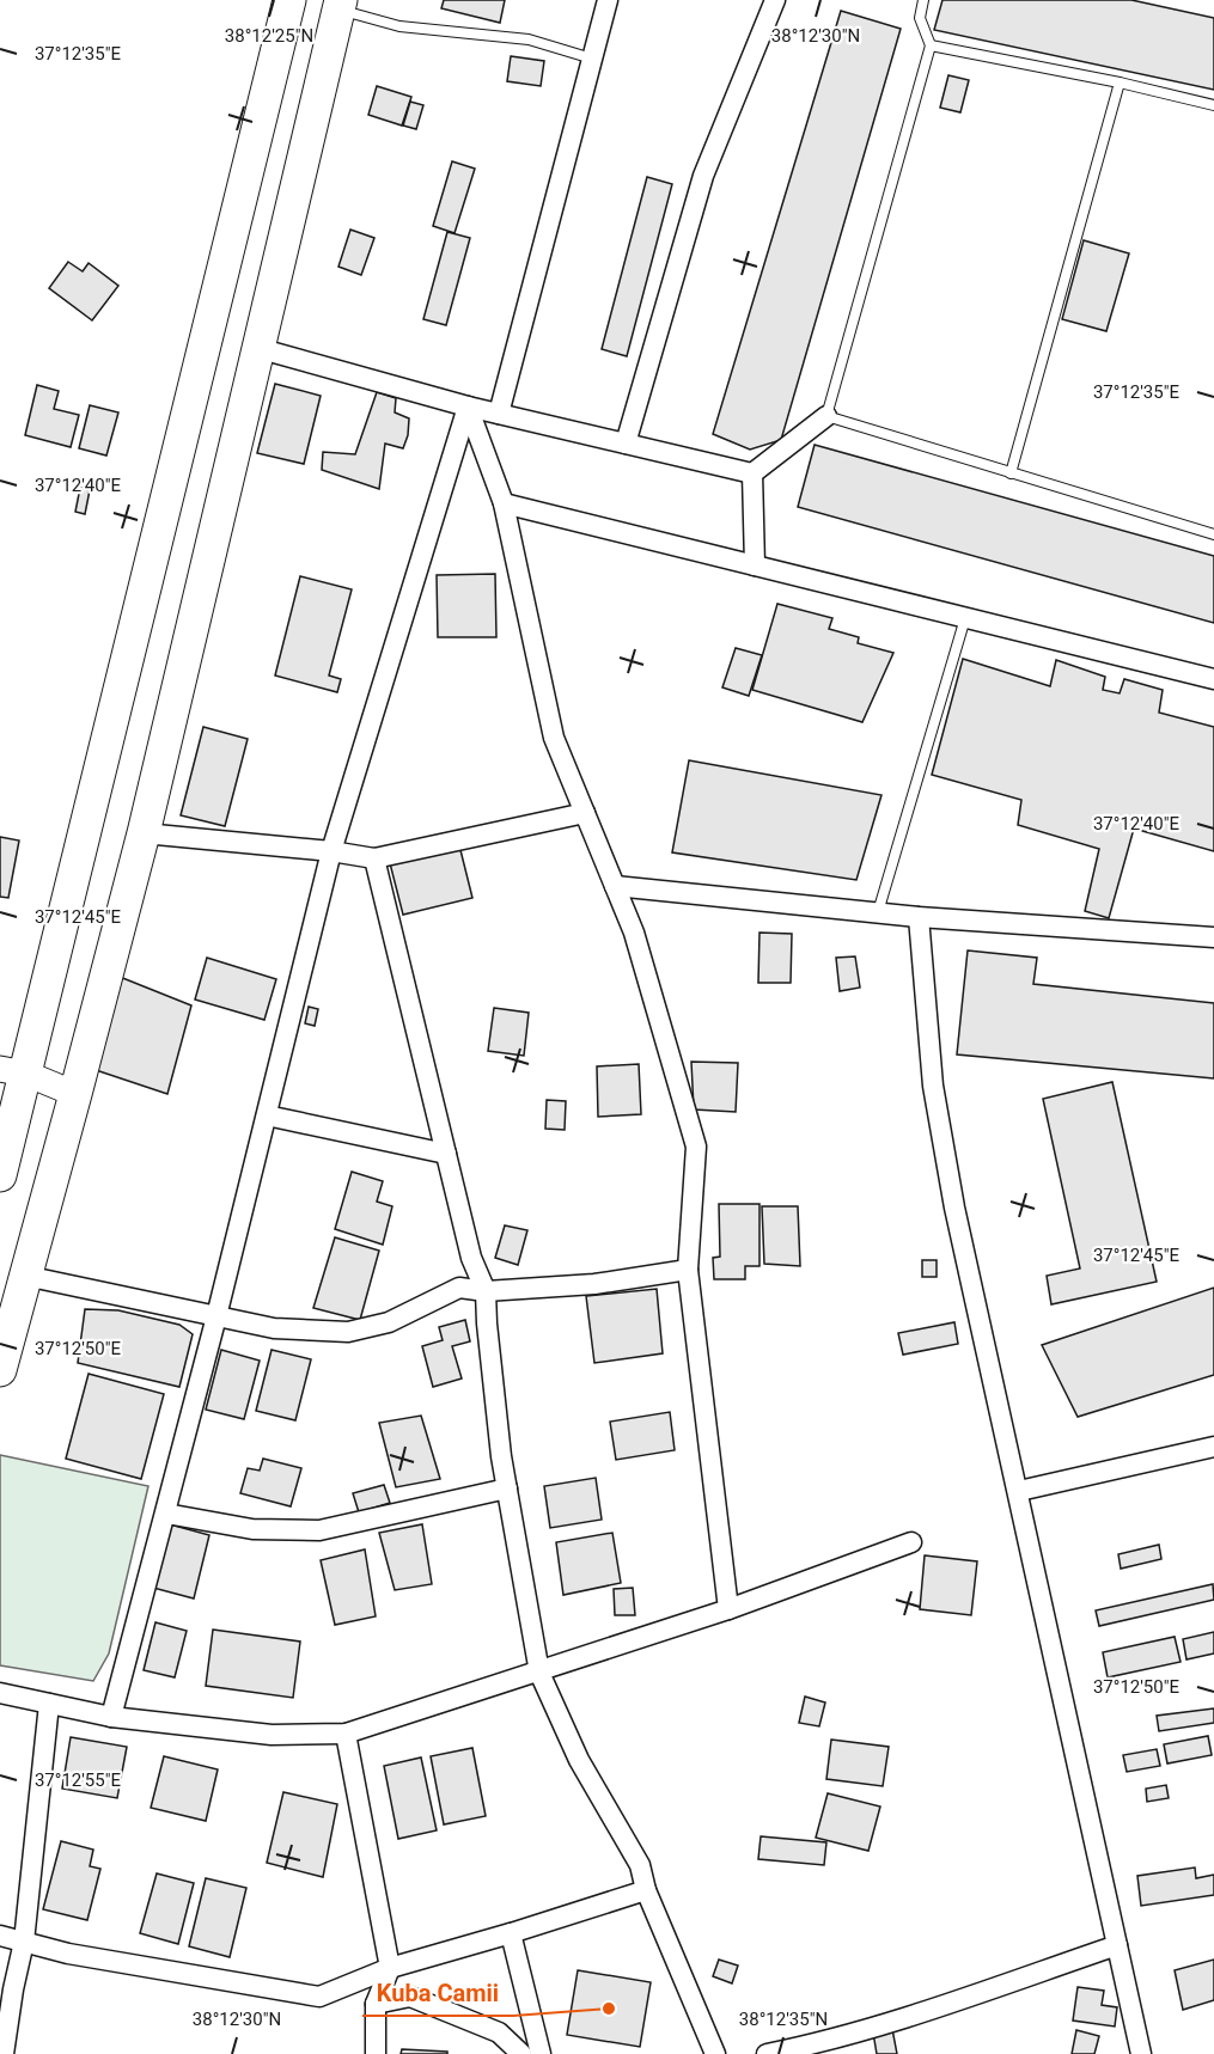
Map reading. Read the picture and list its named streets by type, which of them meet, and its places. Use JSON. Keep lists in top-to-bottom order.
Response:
{
  "places": ["Kuba Camii"],
  "coordinates": [
    "38°12'25\"N",
    "38°12'30\"N",
    "37°12'35\"E",
    "37°12'40\"E",
    "37°12'45\"E",
    "37°12'50\"E",
    "37°12'55\"E",
    "38°12'35\"N"
  ]
}
